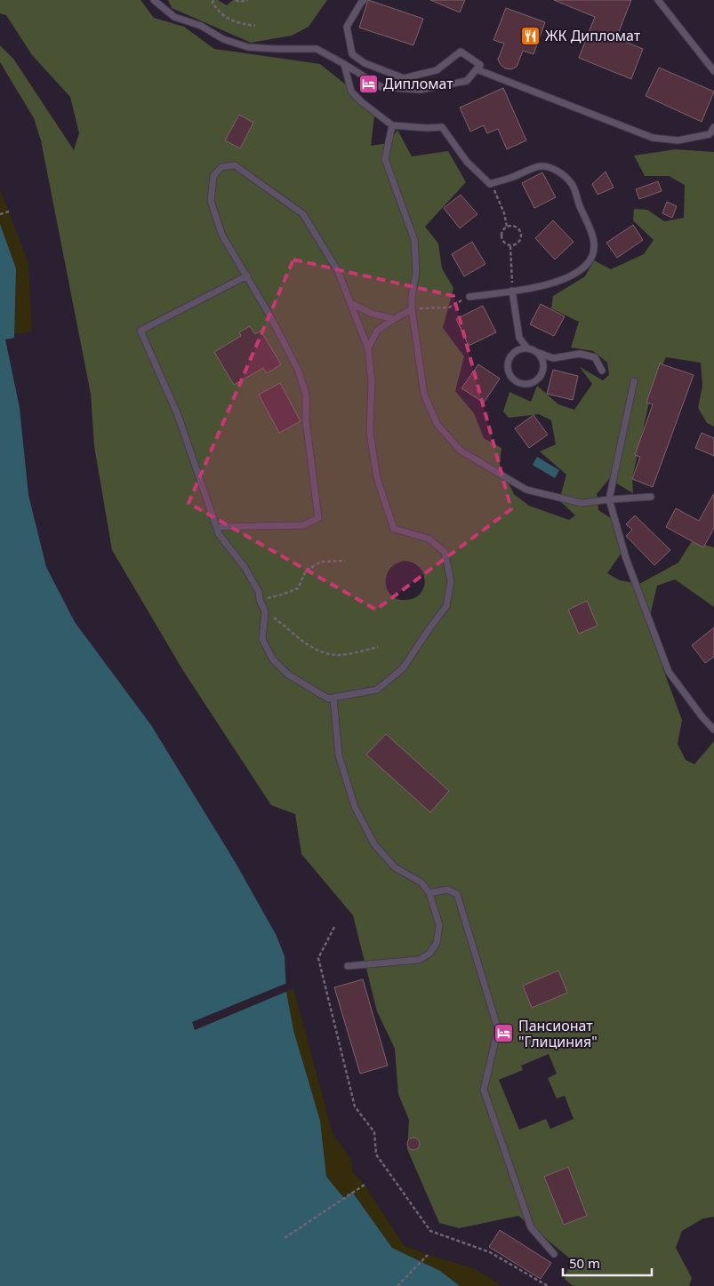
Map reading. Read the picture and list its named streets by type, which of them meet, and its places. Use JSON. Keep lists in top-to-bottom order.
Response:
{
  "places": {
    "restaurant": ["ЖК Дипломат"],
    "hotel": ["Дипломат", "Пансионат \"Глициния\""]
  },
  "scale_bar": "50 m"
}
